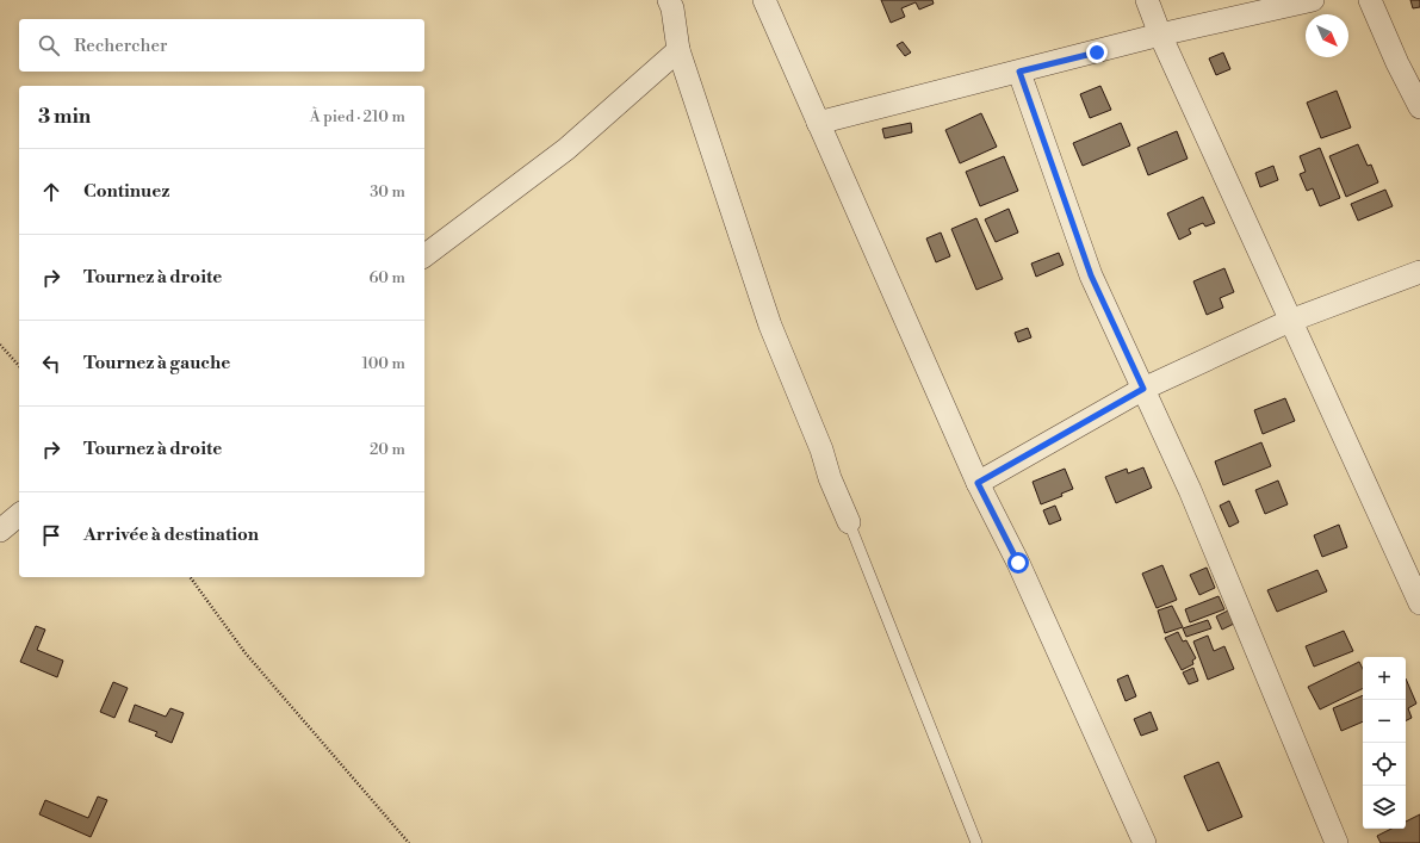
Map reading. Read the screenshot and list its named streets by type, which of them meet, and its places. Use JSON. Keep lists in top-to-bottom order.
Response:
{
  "north": "bottom right",
  "page": {
    "search": "Rechercher",
    "heading": ["3 min", "À pied · 210 m"],
    "list": [
      ["Continuez", "30 m"],
      ["Tournez à droite", "60 m"],
      ["Tournez à gauche", "100 m"],
      ["Tournez à droite", "20 m"],
      "Arrivée à destination"
    ],
    "map_buttons": ["+", "−"]
  }
}
